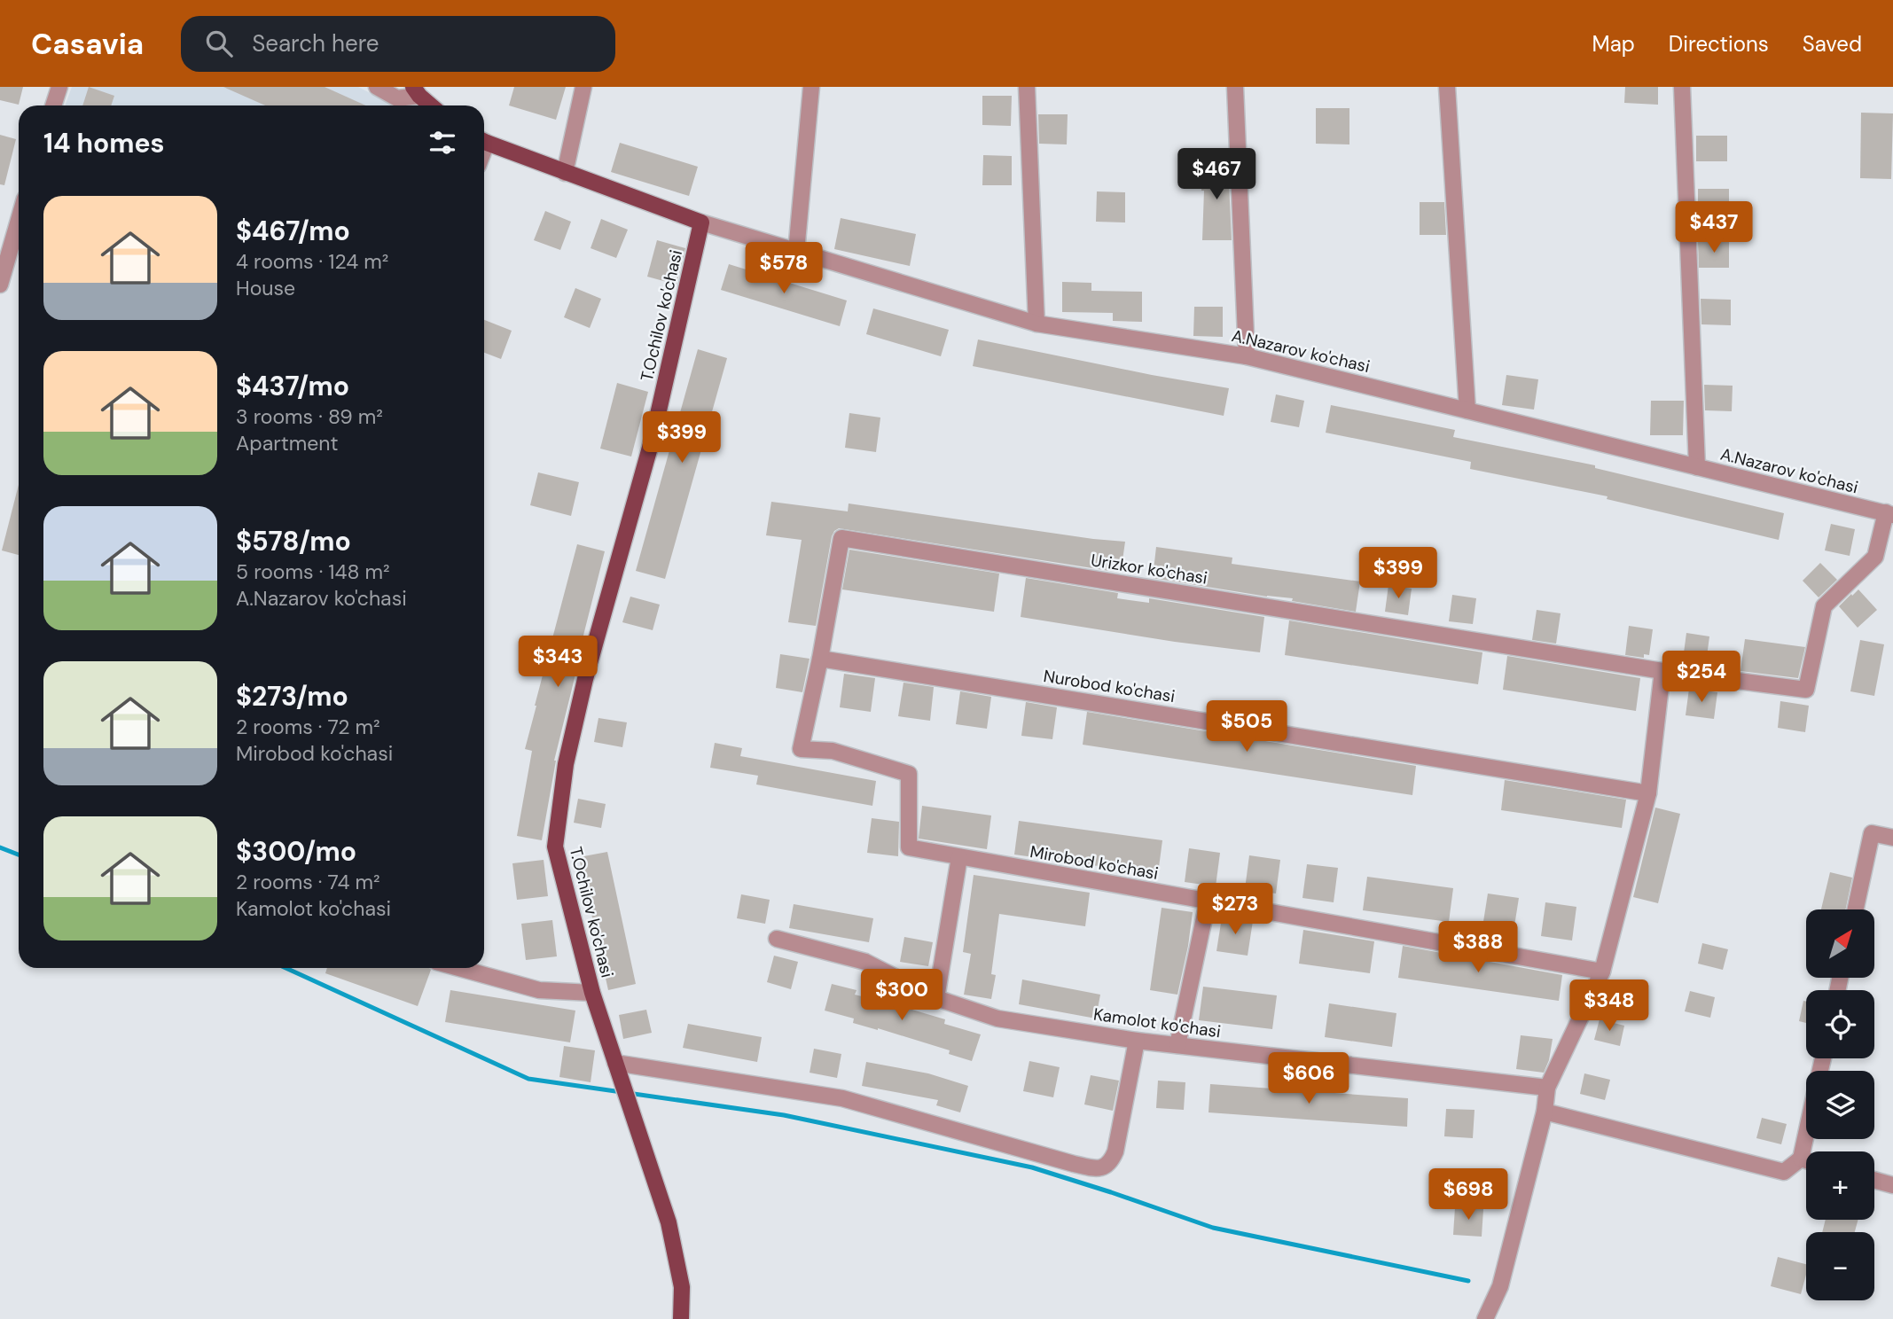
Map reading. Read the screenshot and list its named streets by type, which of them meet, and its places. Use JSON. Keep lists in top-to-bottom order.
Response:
{
  "streets": {
    "main road": ["T.Ochilov ko'chasi"],
    "street": [
      "A.Nazarov ko'chasi",
      "Urizkor ko'chasi",
      "Nurobod ko'chasi",
      "Mirobod ko'chasi",
      "Kamolot ko'chasi"
    ]
  },
  "crossings": [
    ["T.Ochilov ko'chasi", "A.Nazarov ko'chasi"],
    ["Urizkor ko'chasi", "Nurobod ko'chasi"],
    ["Urizkor ko'chasi", "Mirobod ko'chasi"]
  ],
  "north": "top right",
  "page": {
    "header": "Casavia",
    "search": "Search here",
    "nav": ["Map", "Directions", "Saved"],
    "heading": "14 homes",
    "price": [
      "$467",
      "$437",
      "$578",
      "$399",
      "$399",
      "$343",
      "$254",
      "$505",
      "$273",
      "$388",
      "$300",
      "$348",
      "$606",
      "$698"
    ],
    "list": [
      {
        "name": "$467/mo",
        "note": "4 rooms · 124 m² · House"
      },
      {
        "name": "$437/mo",
        "note": "3 rooms · 89 m² · Apartment"
      },
      {
        "name": "$578/mo",
        "note": "5 rooms · 148 m² · A.Nazarov ko'chasi"
      },
      {
        "name": "$273/mo",
        "note": "2 rooms · 72 m² · Mirobod ko'chasi"
      },
      {
        "name": "$300/mo",
        "note": "2 rooms · 74 m² · Kamolot ko'chasi"
      }
    ],
    "map_buttons": ["+", "−"]
  }
}
